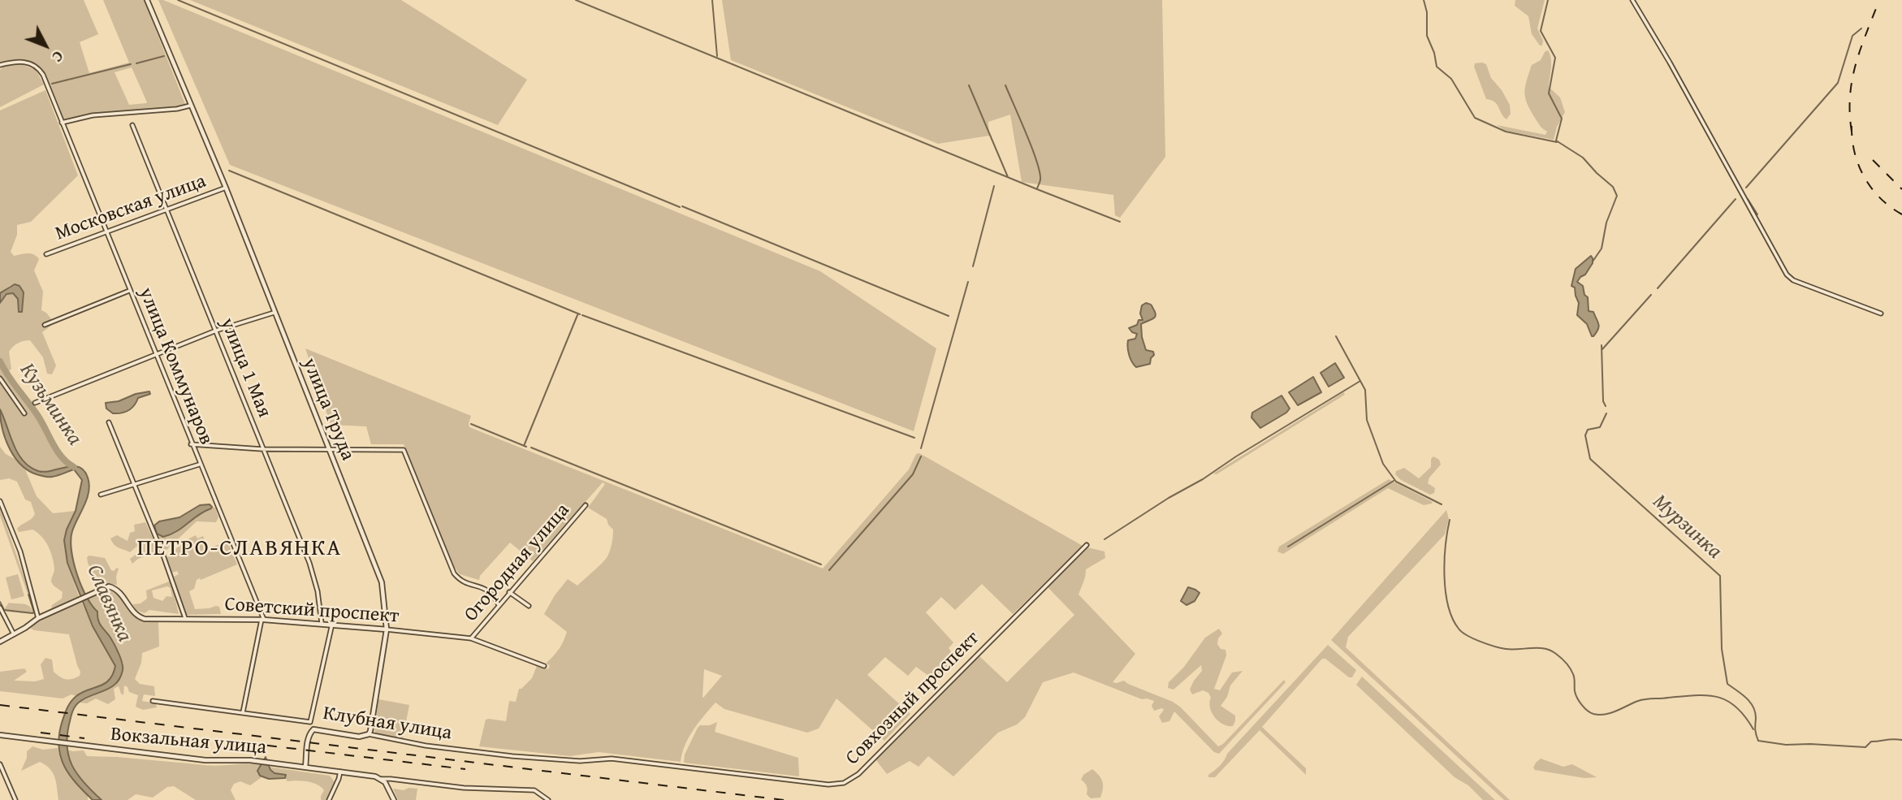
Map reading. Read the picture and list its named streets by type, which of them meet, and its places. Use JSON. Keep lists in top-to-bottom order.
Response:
{
  "streets": {
    "street": [
      "Московская улица",
      "улица Коммунаров",
      "улица 1 Мая",
      "улица Труда",
      "Огородная улица",
      "Советский проспект",
      "Совхозный проспект",
      "Клубная улица",
      "Вокзальная улица"
    ]
  },
  "crossings": [
    ["Московская улица", "улица Коммунаров"],
    ["Московская улица", "улица 1 Мая"],
    ["Московская улица", "улица Труда"],
    ["улица Коммунаров", "Советский проспект"],
    ["улица 1 Мая", "Советский проспект"],
    ["улица Труда", "Советский проспект"],
    ["улица Труда", "Клубная улица"],
    ["Огородная улица", "Советский проспект"],
    ["Совхозный проспект", "Клубная улица"]
  ],
  "districts": ["ПЕТРО-СЛАВЯНКА"],
  "water": ["Кузьминка", "Мурзинка", "Славянка"],
  "north": "bottom right"
}
